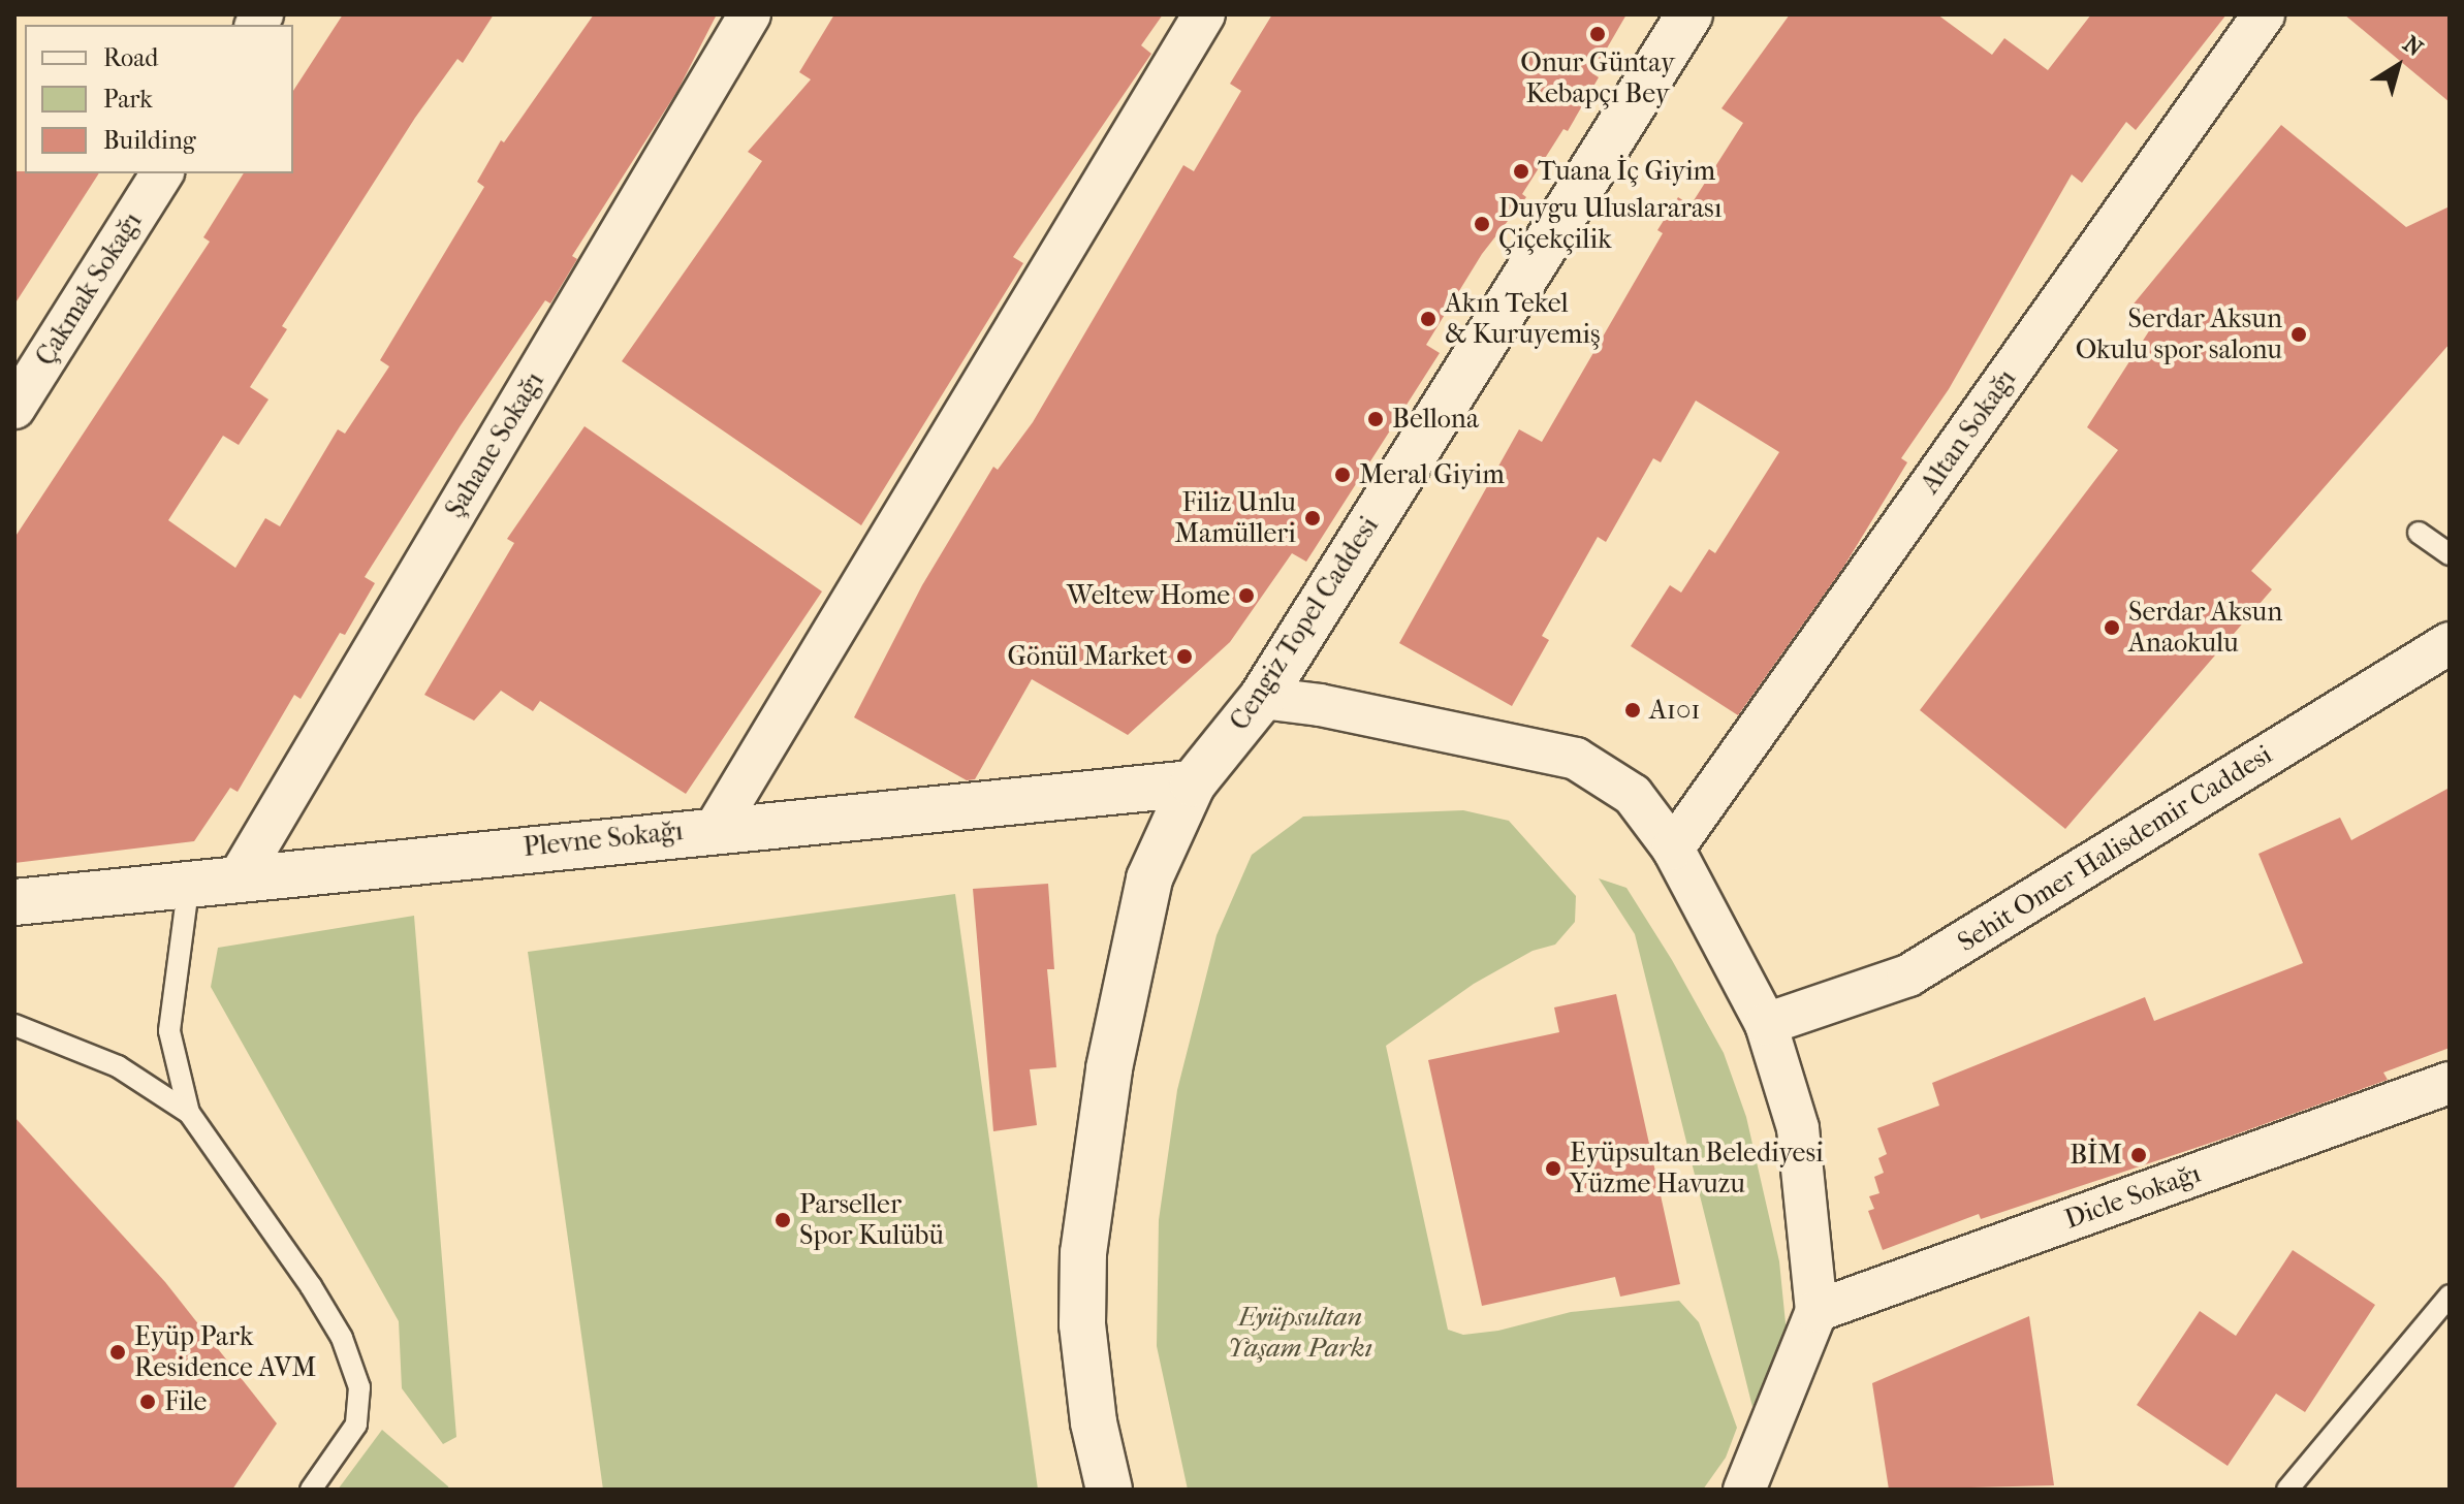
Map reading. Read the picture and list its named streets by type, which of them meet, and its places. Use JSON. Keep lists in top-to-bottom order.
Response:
{
  "streets": {
    "main road": ["Cengiz Topel Caddesi", "Plevne Sokağı"],
    "street": [
      "Çakmak Sokağı",
      "Altan Sokağı",
      "Şahane Sokağı",
      "Sehit Omer Halisdemir Caddesi",
      "Dicle Sokağı"
    ]
  },
  "crossings": [
    ["Şahane Sokağı", "Plevne Sokağı"],
    ["Cengiz Topel Caddesi", "Plevne Sokağı"]
  ],
  "parks": ["Eyüpsultan Yaşam Parkı"],
  "places": [
    "Onur Güntay Kebapçı Bey",
    "Tuana İç Giyim",
    "Duygu Uluslararası Çiçekçilik",
    "Akın Tekel & Kuruyemiş",
    "Serdar Aksun Okulu spor salonu",
    "Bellona",
    "Meral Giyim",
    "Filiz Unlu Mamülleri",
    "Weltew Home",
    "Serdar Aksun Anaokulu",
    "Gönül Market",
    "A101",
    "BİM",
    "Eyüpsultan Belediyesi Yüzme Havuzu",
    "Parseller Spor Kulübü",
    "Eyüp Park Residence AVM",
    "File"
  ],
  "legend": ["Road", "Park", "Building"],
  "north": "top right"
}
